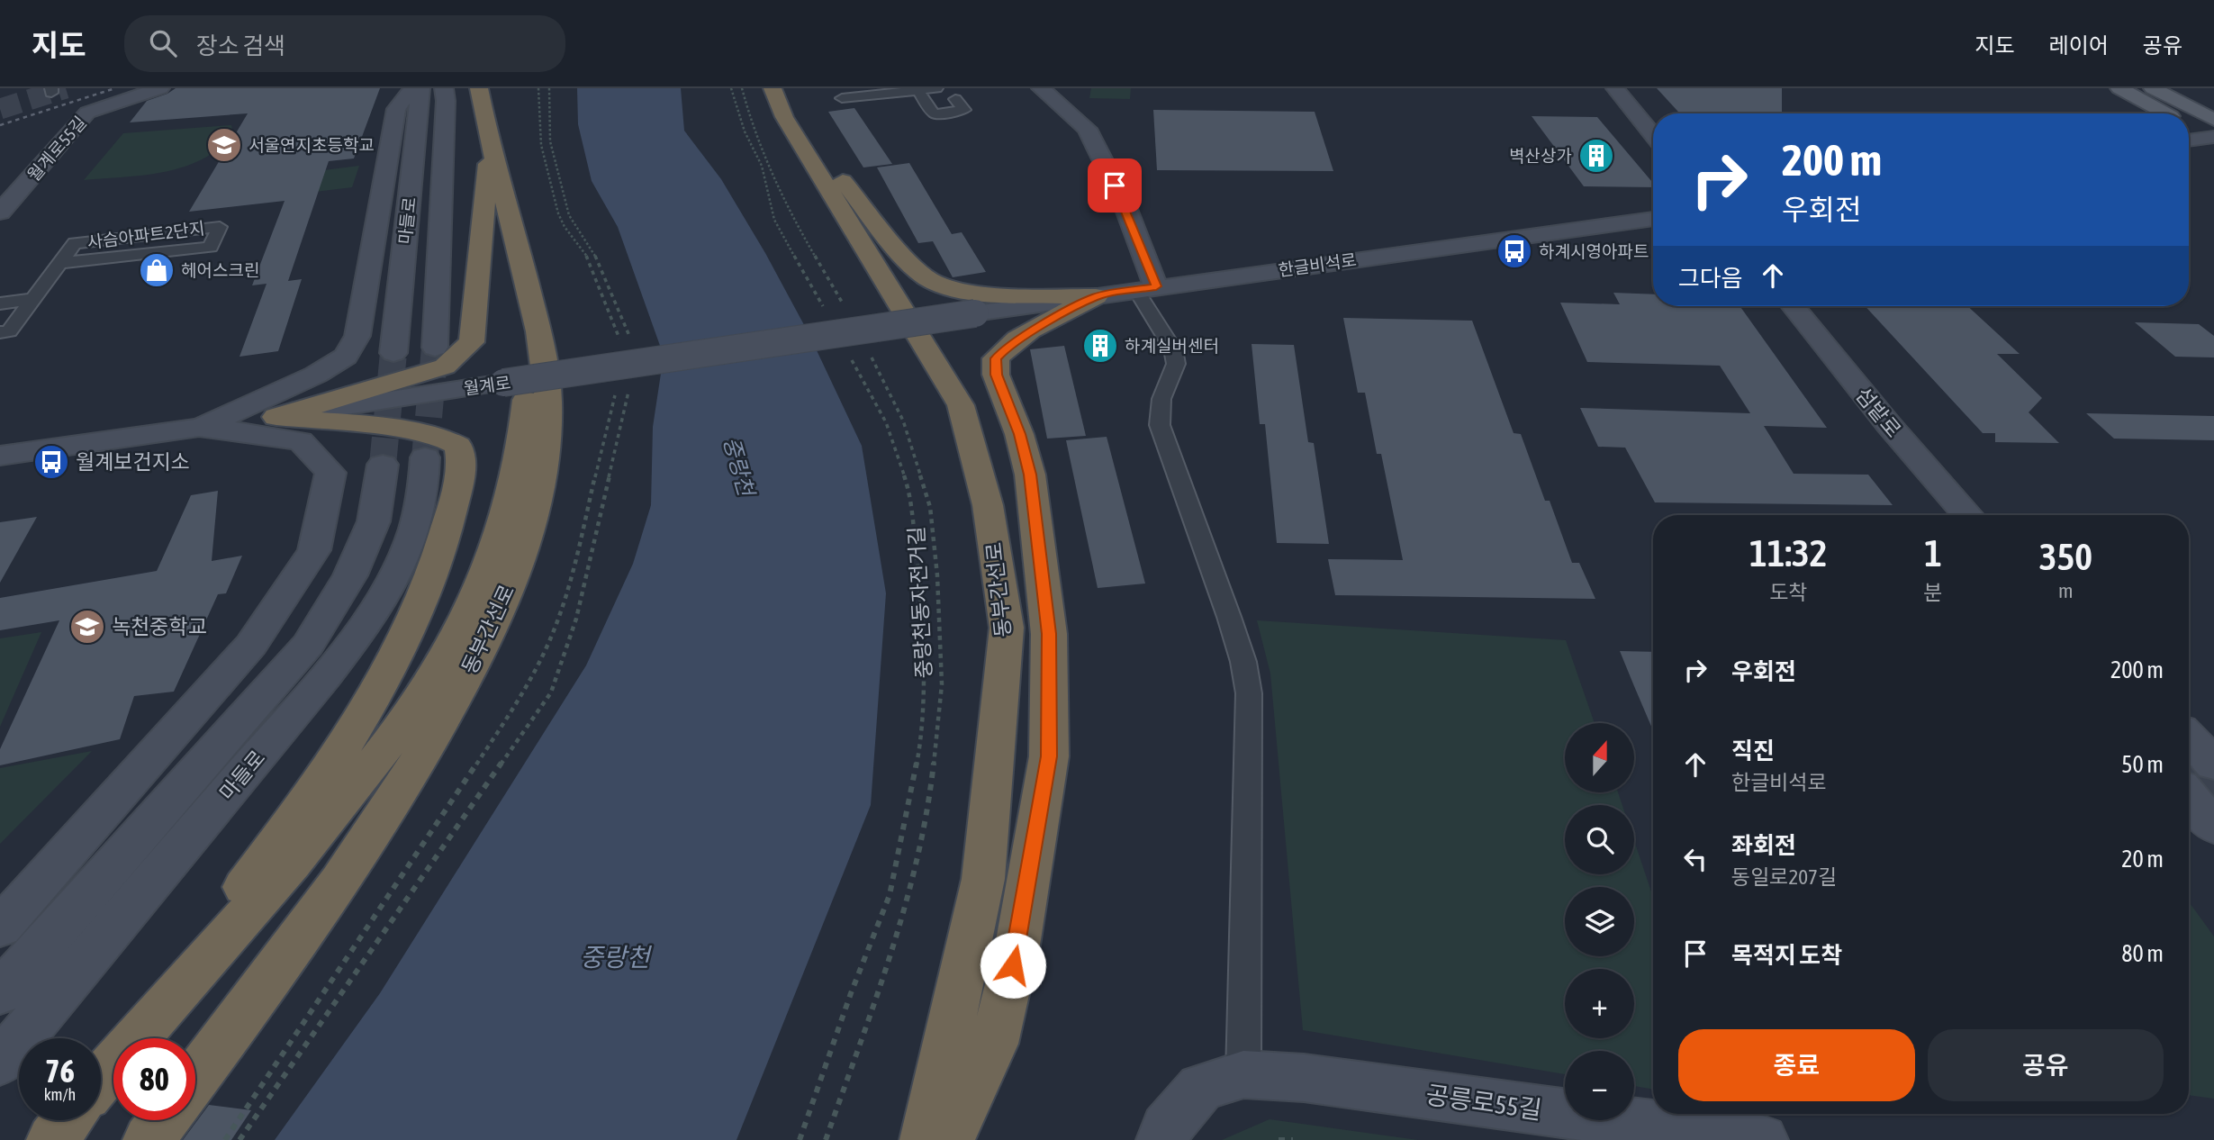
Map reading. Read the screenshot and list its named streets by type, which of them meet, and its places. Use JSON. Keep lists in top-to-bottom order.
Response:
{
  "streets": {
    "highway": ["동부간선로"],
    "main road": [
      "월계로55길",
      "마들로",
      "한글비석로",
      "월계로",
      "섬밭로",
      "공릉로55길"
    ],
    "street": ["사슴아파트2단지"],
    "path": ["중랑천동자전거길"]
  },
  "crossings": [
    ["한글비석로", "월계로"]
  ],
  "water": ["중랑천"],
  "places": {
    "school or university": ["서울연지초등학교", "녹천중학교"],
    "building": ["벽산상가", "하계실버센터"],
    "bus stop": ["하계시영아파트", "월계보건지소"],
    "shop": ["헤어스크린"]
  },
  "north": "top",
  "page": {
    "header": "지도",
    "search": "장소 검색",
    "nav": ["지도", "레이어", "공유"],
    "turn": ["200 m", "우회전"],
    "then": "그다음",
    "eta": [
      "11:32",
      "도착",
      "1",
      "분",
      "350",
      "m"
    ],
    "list": [
      {
        "name": "우회전",
        "value": "200 m"
      },
      {
        "name": "직진",
        "note": "한글비석로",
        "value": "50 m"
      },
      {
        "name": "좌회전",
        "note": "동일로207길",
        "value": "20 m"
      },
      {
        "name": "목적지 도착",
        "value": "80 m"
      }
    ],
    "map_buttons": ["+", "−"],
    "buttons": ["종료", "공유"],
    "speed": "76 km/h",
    "limit": "80"
  }
}
